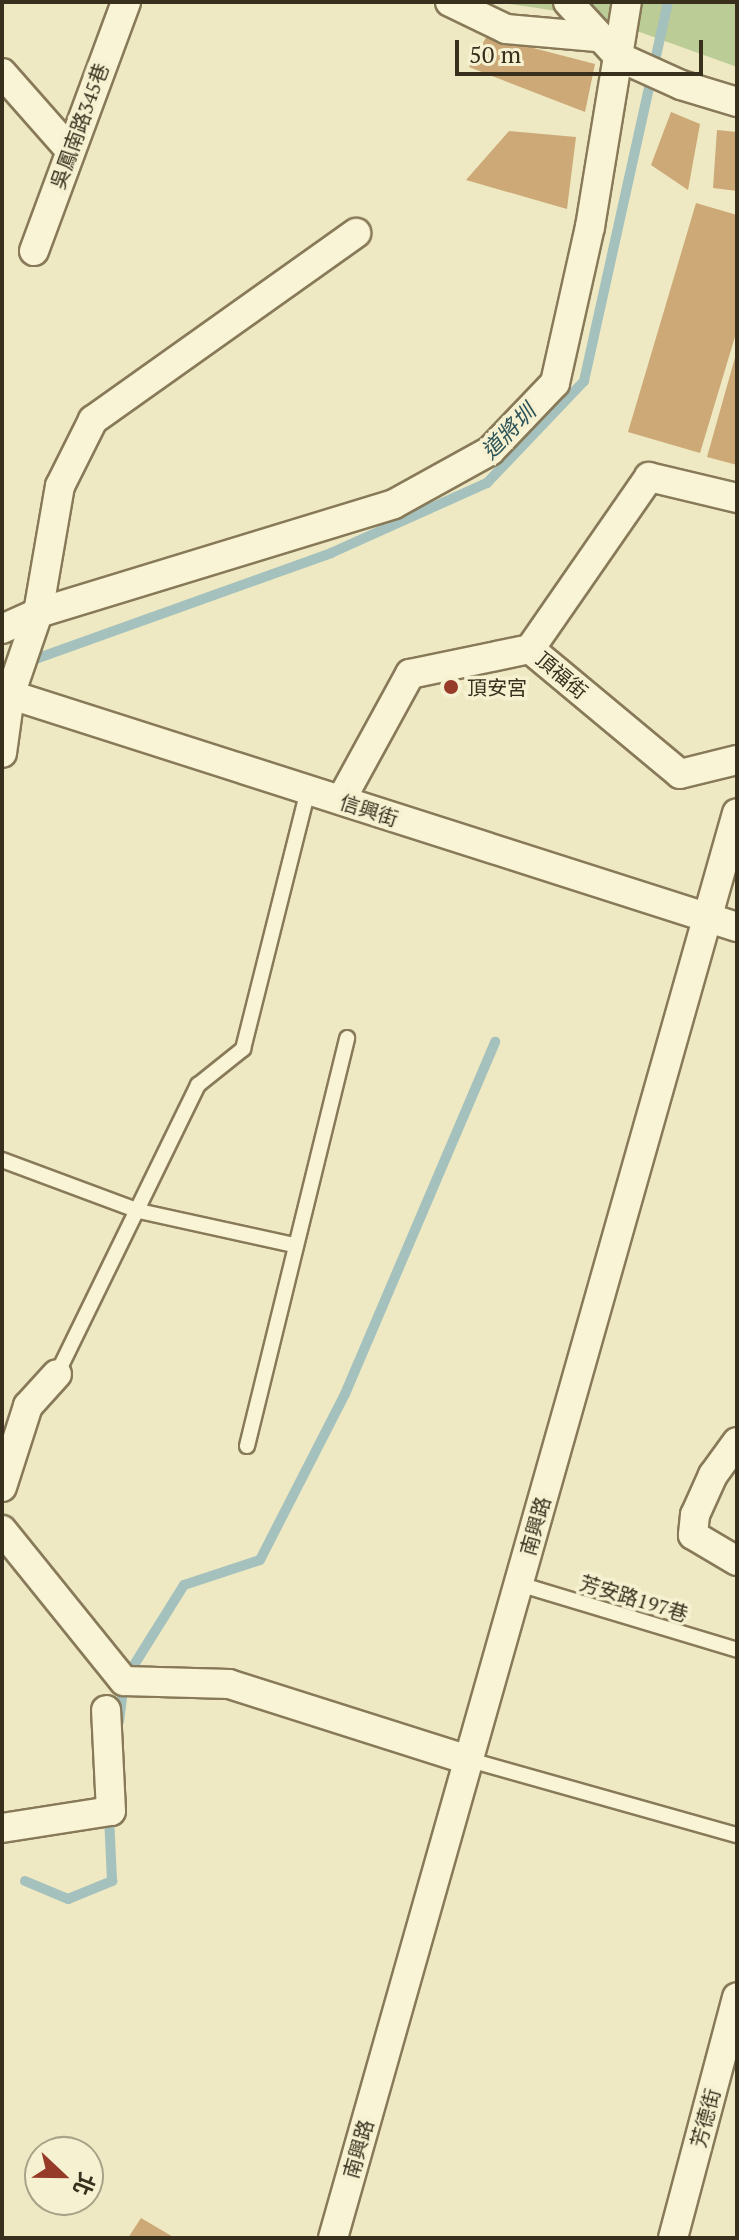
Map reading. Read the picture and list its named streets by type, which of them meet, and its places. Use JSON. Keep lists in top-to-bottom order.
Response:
{
  "streets": {
    "street": [
      "吳鳳南路345巷",
      "頂福街",
      "信興街",
      "南興路",
      "芳德街"
    ],
    "lane": ["芳安路197巷"]
  },
  "crossings": [
    ["頂福街", "信興街"],
    ["信興街", "南興路"],
    ["南興路", "芳安路197巷"]
  ],
  "water": ["道將圳"],
  "places": ["頂安宮"],
  "scale_bar": "50 m",
  "north": "right"
}
